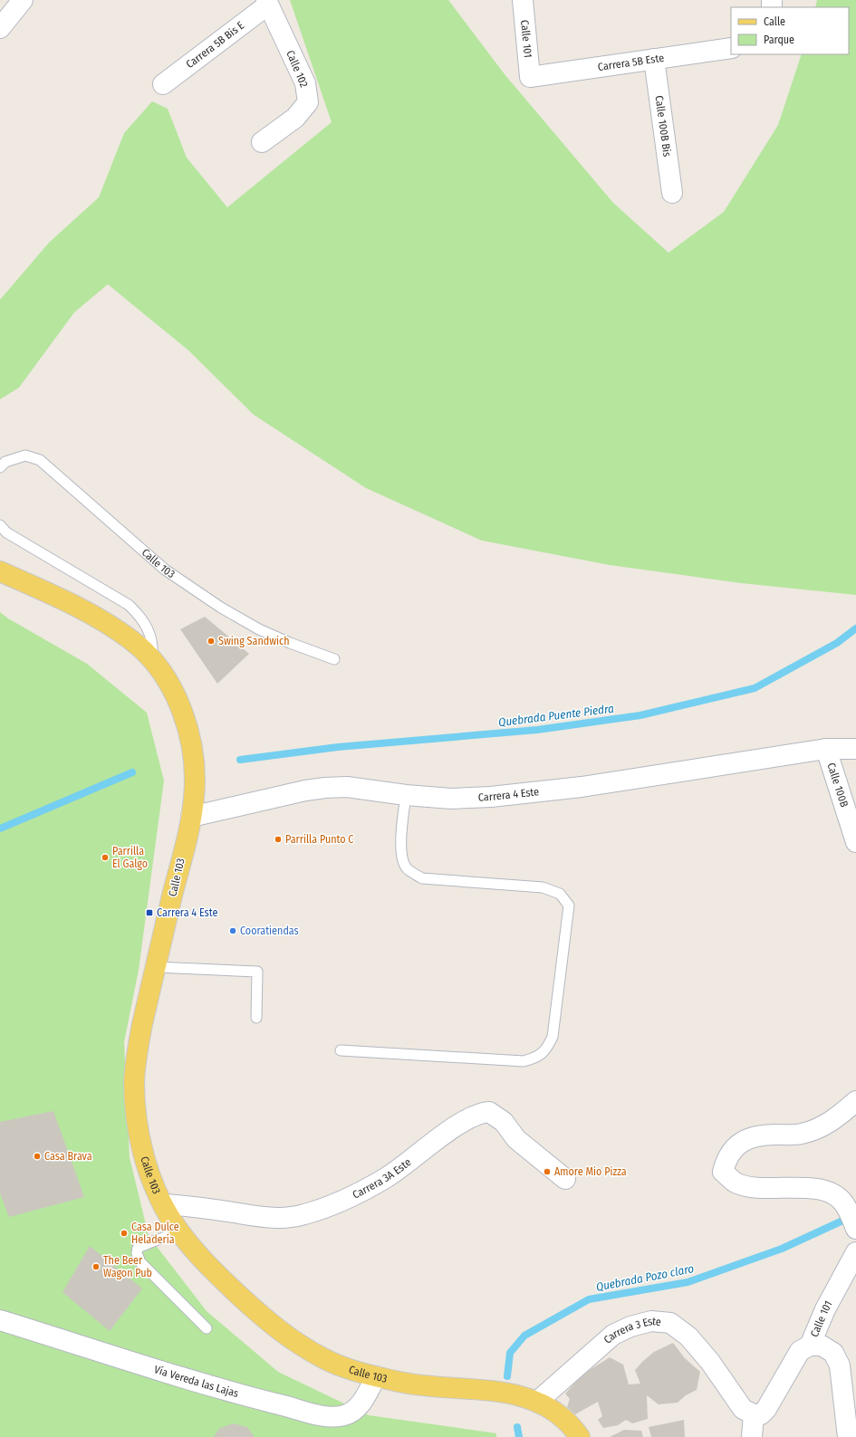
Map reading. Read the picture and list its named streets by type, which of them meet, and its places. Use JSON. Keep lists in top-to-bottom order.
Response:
{
  "streets": {
    "main road": ["Calle 103"],
    "street": [
      "Calle 101",
      "Carrera 5B Bis E",
      "Carrera 5B Este",
      "Calle 102",
      "Calle 100B Bis",
      "Calle 100B",
      "Carrera 4 Este",
      "Carrera 3A Este",
      "Carrera 3 Este",
      "Vía Vereda las Lajas"
    ]
  },
  "crossings": [
    ["Calle 101", "Carrera 5B Este"],
    ["Carrera 5B Bis E", "Calle 102"],
    ["Carrera 5B Este", "Calle 100B Bis"],
    ["Calle 103", "Carrera 4 Este"],
    ["Calle 103", "Carrera 3A Este"],
    ["Calle 103", "Carrera 3 Este"],
    ["Calle 103", "Vía Vereda las Lajas"],
    ["Calle 100B", "Carrera 4 Este"]
  ],
  "water": ["Quebrada Puente Piedra", "Quebrada Pozo claro"],
  "places": {
    "other": [
      "Swing Sandwich",
      "Parrilla Punto C",
      "Parrilla El Galgo",
      "Cooratiendas",
      "Casa Brava",
      "Amore Mio Pizza",
      "Casa Dulce Heladería",
      "The Beer Wagon Pub"
    ],
    "transit": ["Carrera 4 Este"]
  },
  "legend": ["Calle", "Parque"]
}
